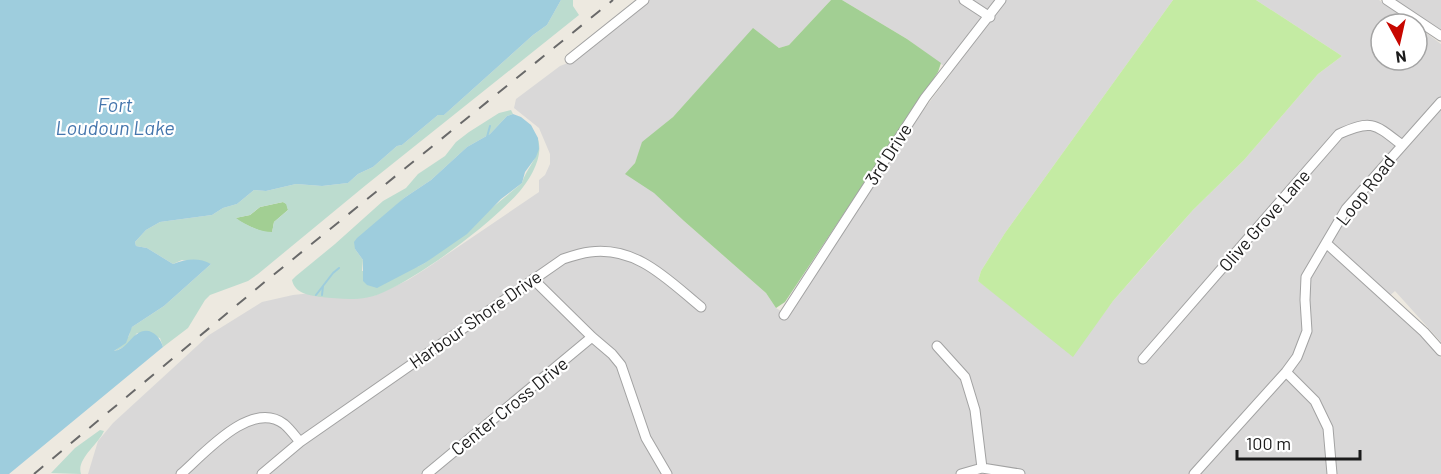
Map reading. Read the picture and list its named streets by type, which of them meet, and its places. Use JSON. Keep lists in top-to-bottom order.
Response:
{
  "streets": {
    "street": [
      "3rd Drive",
      "Loop Road",
      "Olive Grove Lane",
      "Harbour Shore Drive",
      "Center Cross Drive"
    ]
  },
  "crossings": [
    ["Loop Road", "Olive Grove Lane"]
  ],
  "water": ["Fort Loudoun Lake"],
  "scale_bar": "100 m",
  "north": "bottom"
}
